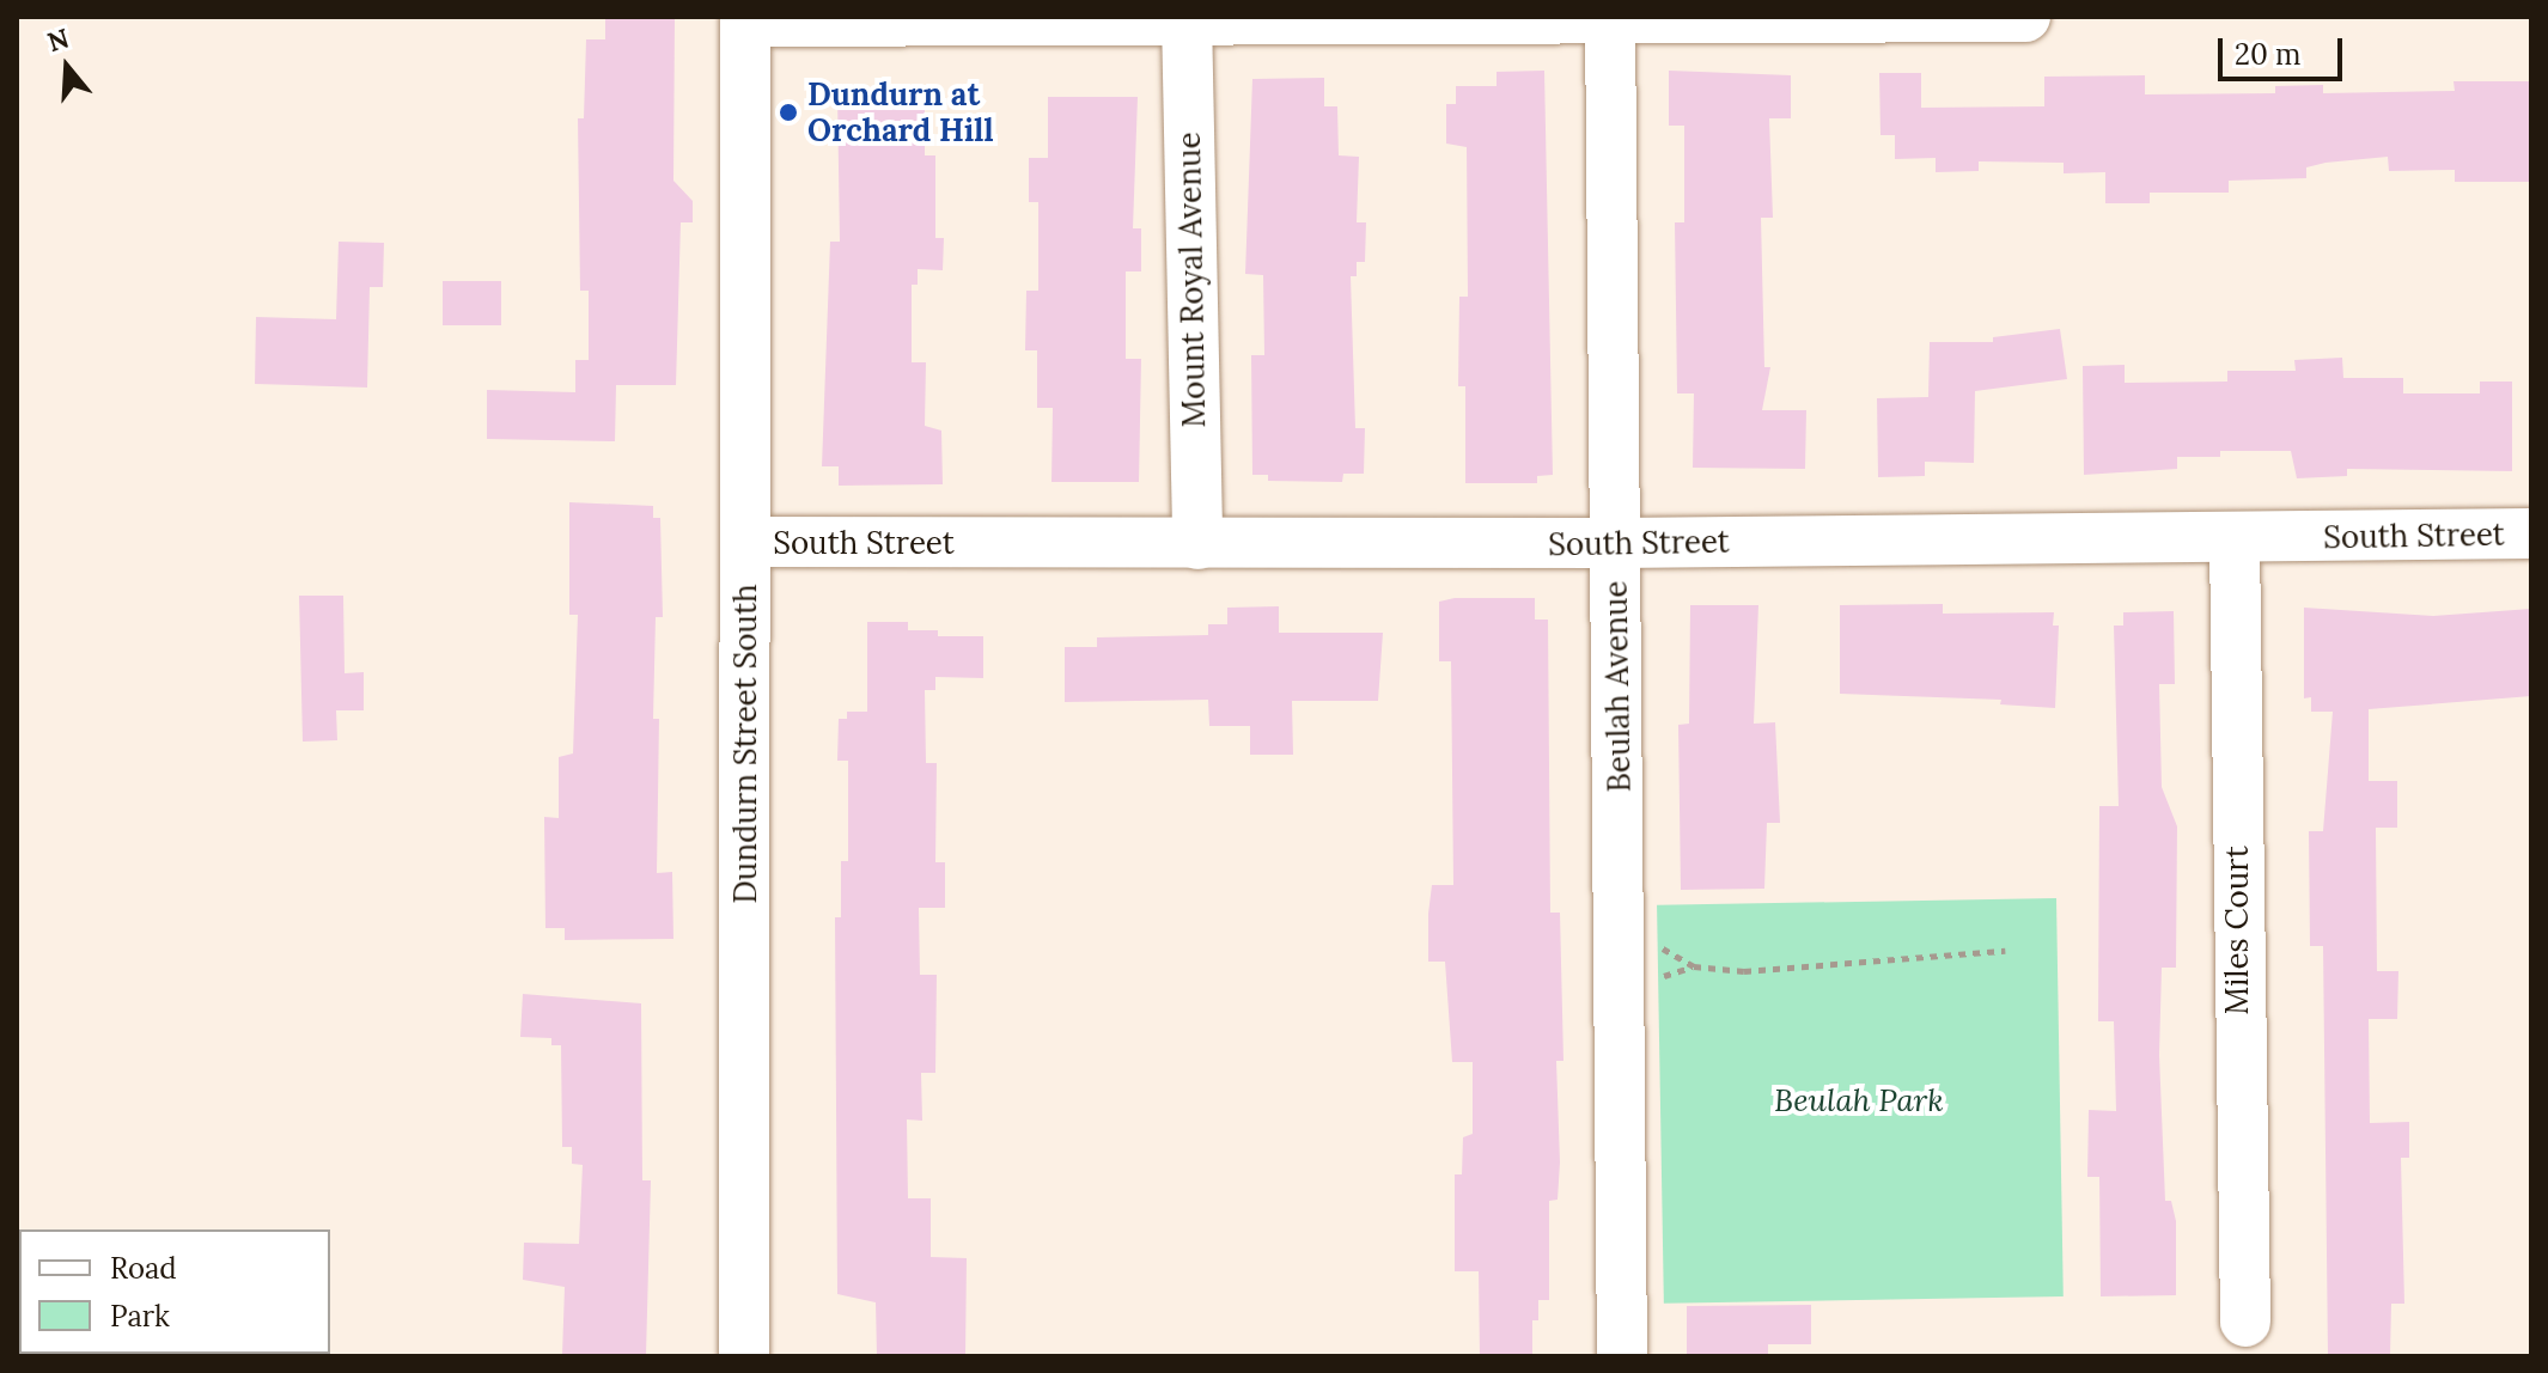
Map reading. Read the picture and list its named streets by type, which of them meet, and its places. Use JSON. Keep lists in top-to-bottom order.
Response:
{
  "streets": {
    "street": [
      "Mount Royal Avenue",
      "South Street",
      "Beulah Avenue",
      "Dundurn Street South",
      "Miles Court"
    ]
  },
  "crossings": [
    ["Mount Royal Avenue", "South Street"],
    ["South Street", "Beulah Avenue"],
    ["South Street", "Dundurn Street South"],
    ["South Street", "Miles Court"]
  ],
  "parks": ["Beulah Park"],
  "places": ["Dundurn at Orchard Hill"],
  "legend": ["Road", "Park"],
  "scale_bar": "20 m",
  "north": "top"
}
